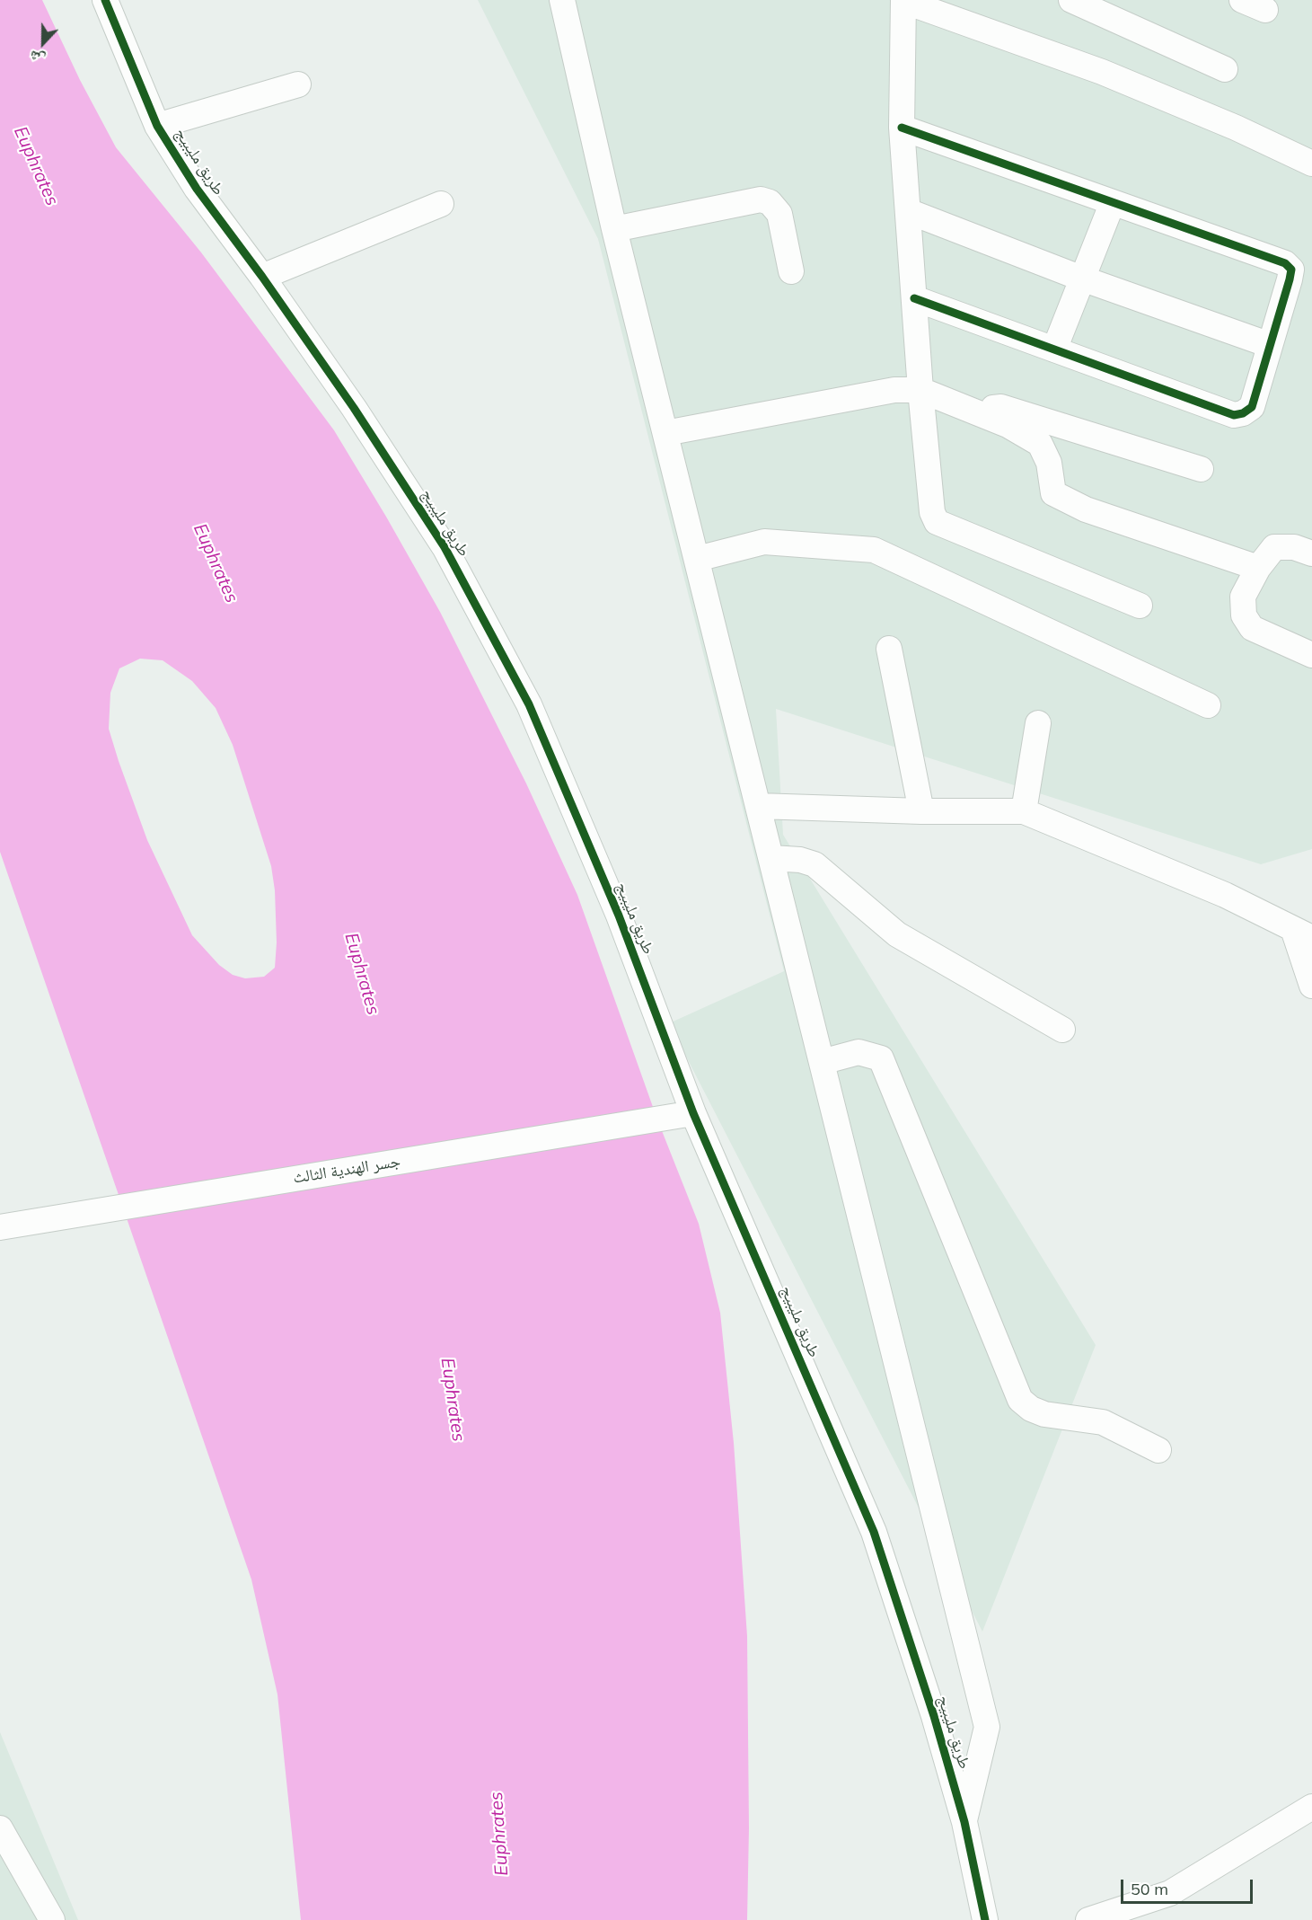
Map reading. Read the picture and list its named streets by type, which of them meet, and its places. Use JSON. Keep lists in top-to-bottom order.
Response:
{
  "streets": {
    "street": ["طريق مليبيج", "جسر الهندية الثالث"]
  },
  "crossings": [
    ["طريق مليبيج", "جسر الهندية الثالث"]
  ],
  "water": ["Euphrates"],
  "scale_bar": "50 m",
  "north": "bottom"
}
